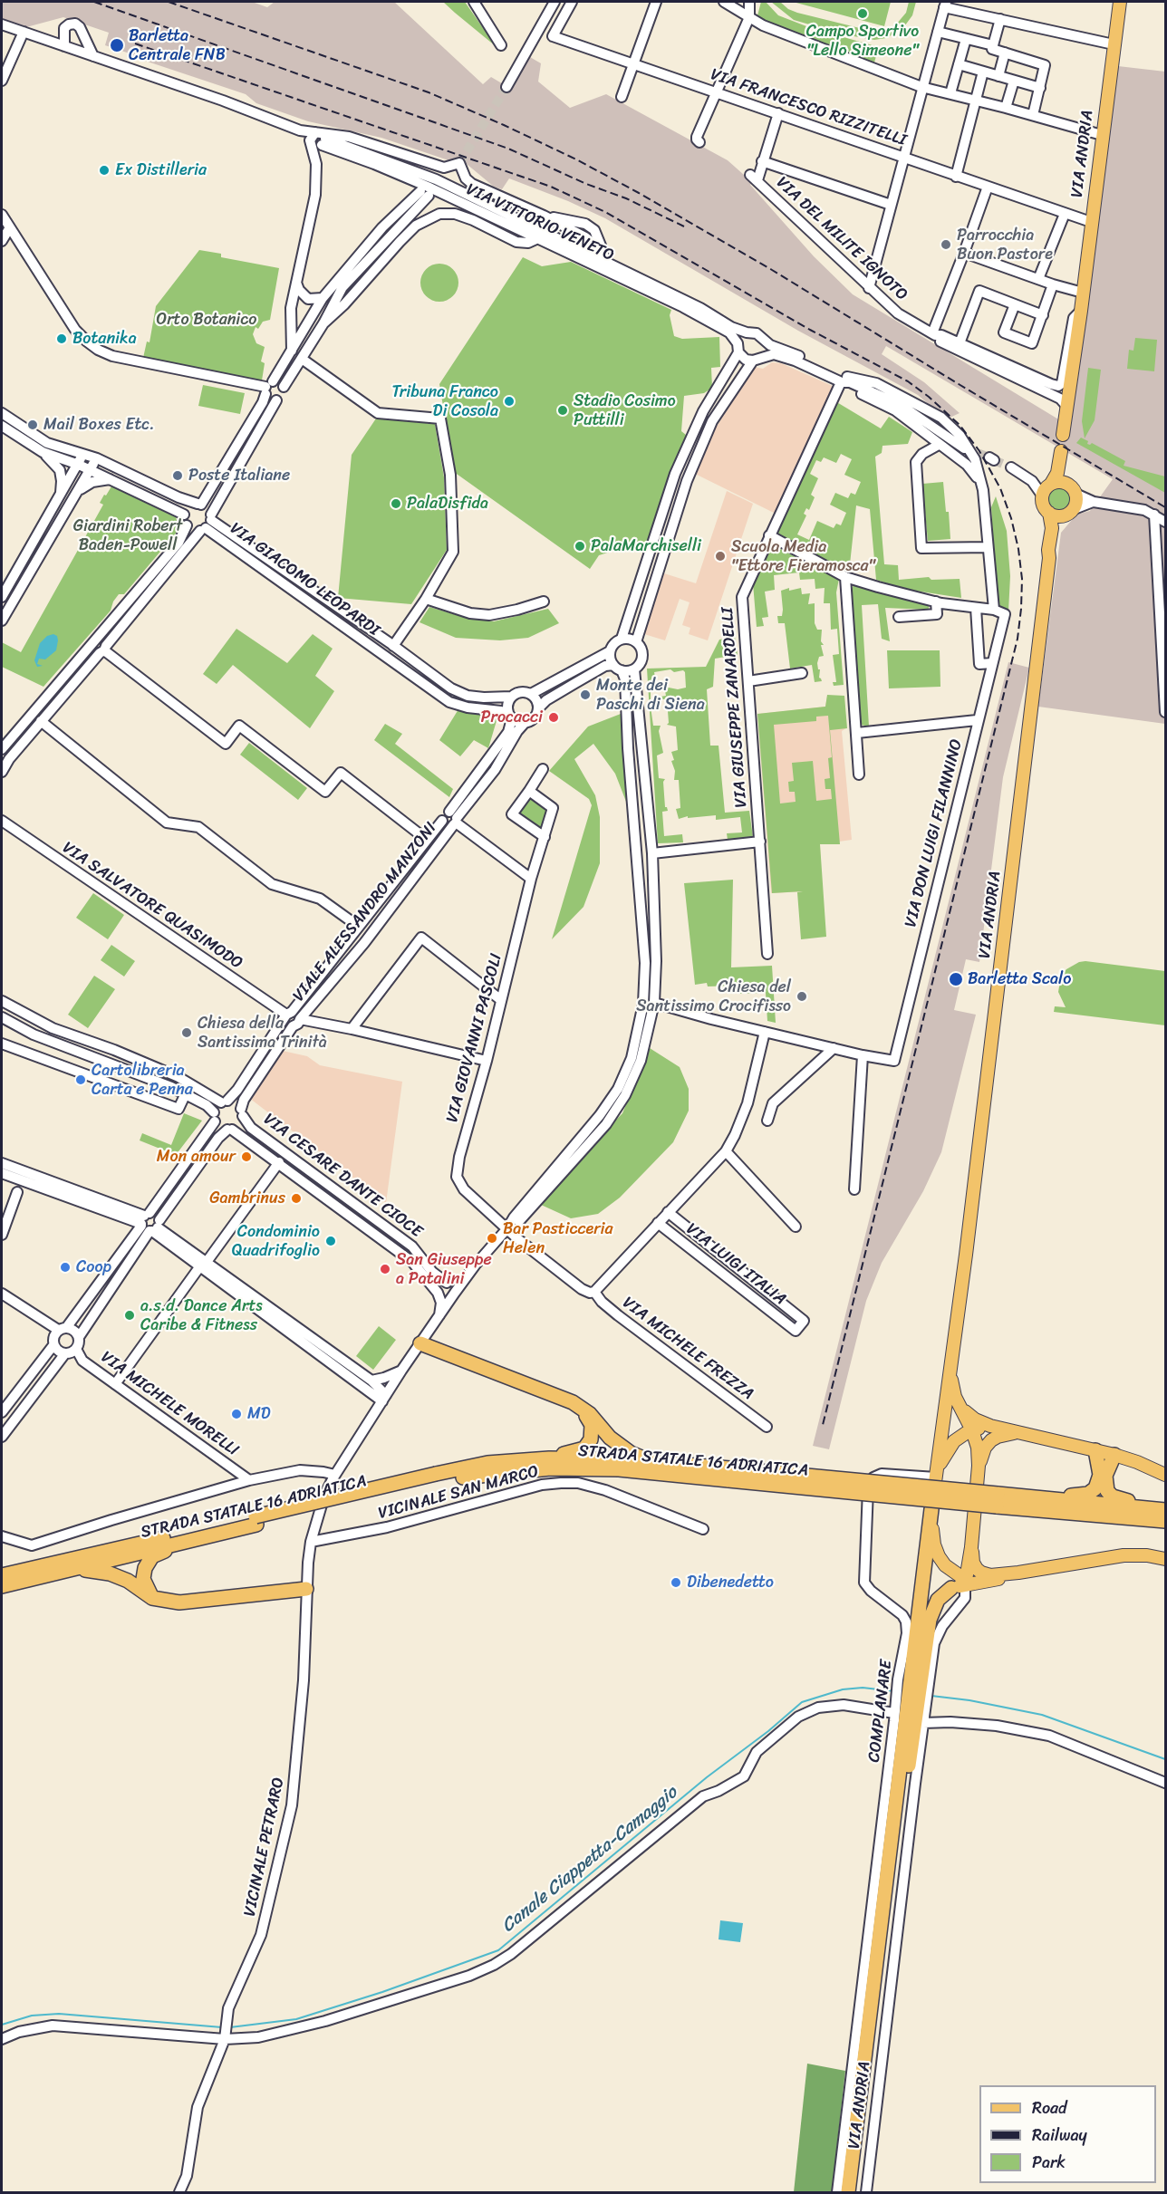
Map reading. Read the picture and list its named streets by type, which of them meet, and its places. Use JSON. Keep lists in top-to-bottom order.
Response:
{
  "streets": {
    "highway": ["STRADA STATALE 16 ADRIATICA"],
    "main road": ["VIA ANDRIA"],
    "street": [
      "VIA FRANCESCO RIZZITELLI",
      "VIA VITTORIO VENETO",
      "VIA DEL MILITE IGNOTO",
      "VIA GIACOMO LEOPARDI",
      "VIA GIUSEPPE ZANARDELLI",
      "VIA DON LUIGI FILANNINO",
      "VIA SALVATORE QUASIMODO",
      "VIALE ALESSANDRO MANZONI",
      "VIA GIOVANNI PASCOLI",
      "VIA CESARE DANTE CIOCE",
      "VIA LUIGI ITALIA",
      "VIA MICHELE FREZZA",
      "VIA MICHELE MORELLI",
      "VICINALE SAN MARCO",
      "COMPLANARE",
      "VICINALE PETRARO"
    ]
  },
  "crossings": [
    ["VIA FRANCESCO RIZZITELLI", "VIA ANDRIA"],
    ["VIA ANDRIA", "VIA DEL MILITE IGNOTO"],
    ["VIA ANDRIA", "COMPLANARE"],
    ["VIA VITTORIO VENETO", "VIA GIUSEPPE ZANARDELLI"],
    ["VIA GIACOMO LEOPARDI", "VIALE ALESSANDRO MANZONI"],
    ["VIA SALVATORE QUASIMODO", "VIALE ALESSANDRO MANZONI"],
    ["VIA CESARE DANTE CIOCE", "VICINALE PETRARO"],
    ["VICINALE SAN MARCO", "VICINALE PETRARO"]
  ],
  "water": ["Canale Ciappetta-Camaggio"],
  "parks": ["Orto Botanico", "Giardini Robert Baden-Powell"],
  "places": [
    "Campo Sportivo \"Lello Simeone\"",
    "Barletta Centrale FNB",
    "Ex Distilleria",
    "Parrocchia Buon Pastore",
    "Botanika",
    "Tribuna Franco Di Cosola",
    "Stadio Cosimo Puttilli",
    "Mail Boxes Etc.",
    "Poste Italiane",
    "PalaDisfida",
    "PalaMarchiselli",
    "Scuola Media \"Ettore Fieramosca\"",
    "Monte dei Paschi di Siena",
    "Procacci",
    "Barletta Scalo",
    "Chiesa del Santissimo Crocifisso",
    "Chiesa della Santissima Trinità",
    "Cartolibreria Carta e Penna",
    "Mon amour",
    "Gambrinus",
    "Bar Pasticceria Helen",
    "Condominio Quadrifoglio",
    "Coop",
    "San Giuseppe a Patalini",
    "a.s.d. Dance Arts Caribe & Fitness",
    "MD",
    "Dibenedetto"
  ],
  "legend": ["Road", "Railway", "Park"]
}
